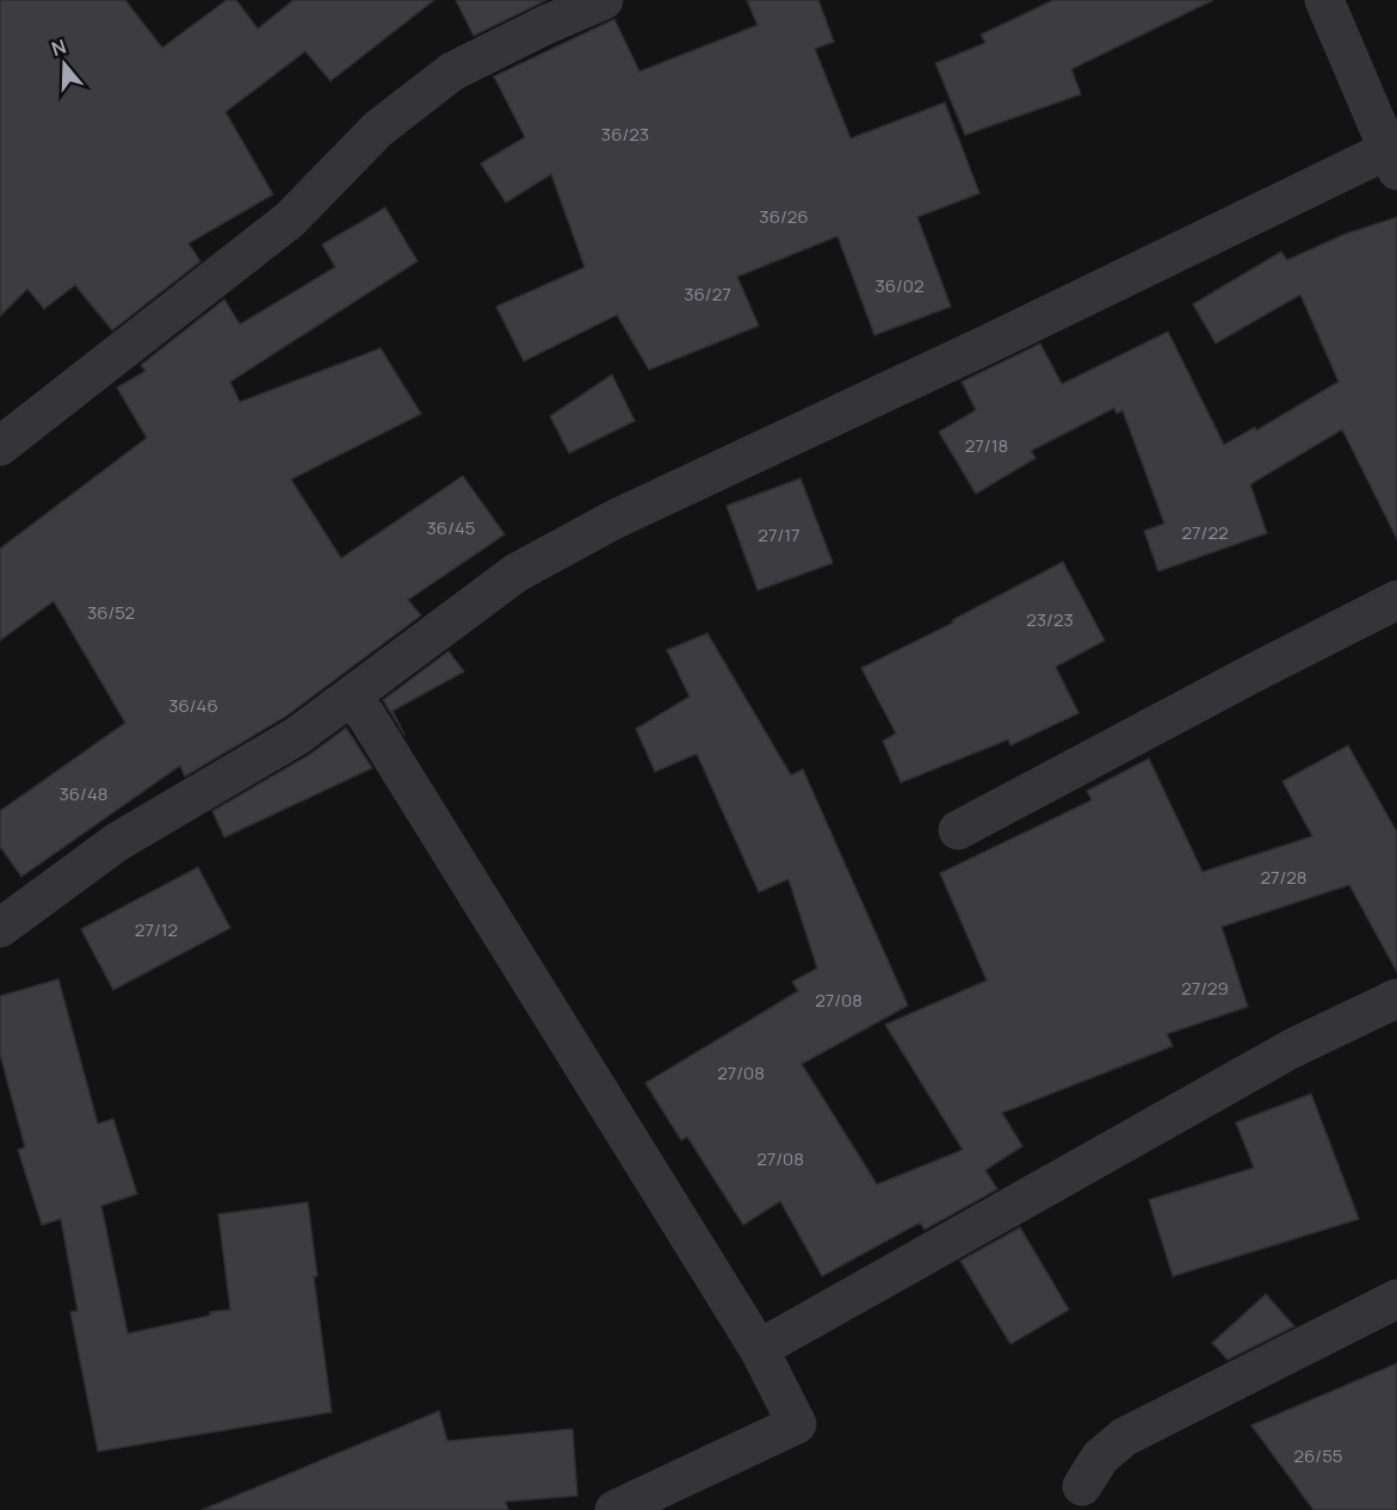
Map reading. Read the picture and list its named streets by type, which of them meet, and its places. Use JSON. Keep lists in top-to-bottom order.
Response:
{
  "house_numbers": [
    "36/23",
    "36/26",
    "36/02",
    "36/27",
    "27/18",
    "36/45",
    "27/22",
    "27/17",
    "36/52",
    "23/23",
    "36/46",
    "36/48",
    "27/28",
    "27/12",
    "27/29",
    "27/08",
    "27/08",
    "27/08",
    "26/55"
  ],
  "north": "top"
}
